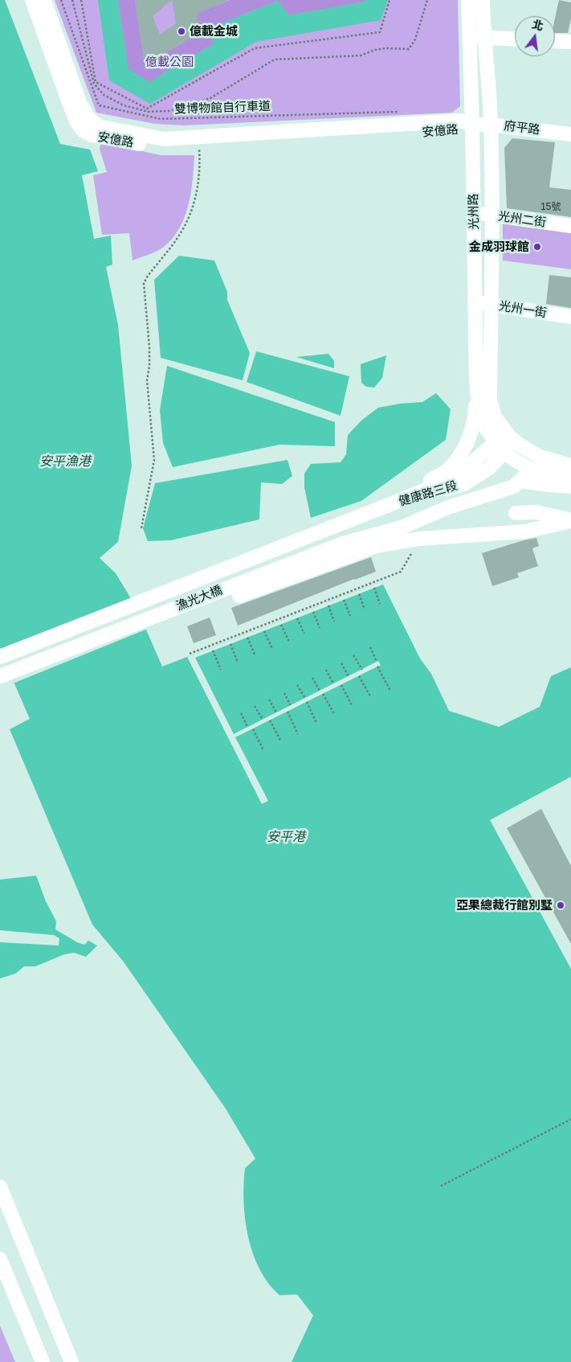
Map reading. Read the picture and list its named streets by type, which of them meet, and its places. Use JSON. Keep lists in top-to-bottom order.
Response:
{
  "streets": {
    "street": [
      "府平路",
      "安億路",
      "光州路",
      "光州二街",
      "光州一街",
      "健康路三段",
      "漁光大橋"
    ],
    "path": ["雙博物館自行車道"]
  },
  "crossings": [
    ["府平路", "安億路"],
    ["府平路", "光州路"],
    ["安億路", "光州路"],
    ["光州路", "光州二街"],
    ["光州路", "光州一街"],
    ["光州路", "健康路三段"],
    ["健康路三段", "漁光大橋"]
  ],
  "water": ["安平漁港", "安平港"],
  "parks": ["億載公園"],
  "places": ["億載金城", "金成羽球館", "亞果總裁行館別墅"],
  "house_numbers": ["15號"],
  "north": "top"
}
